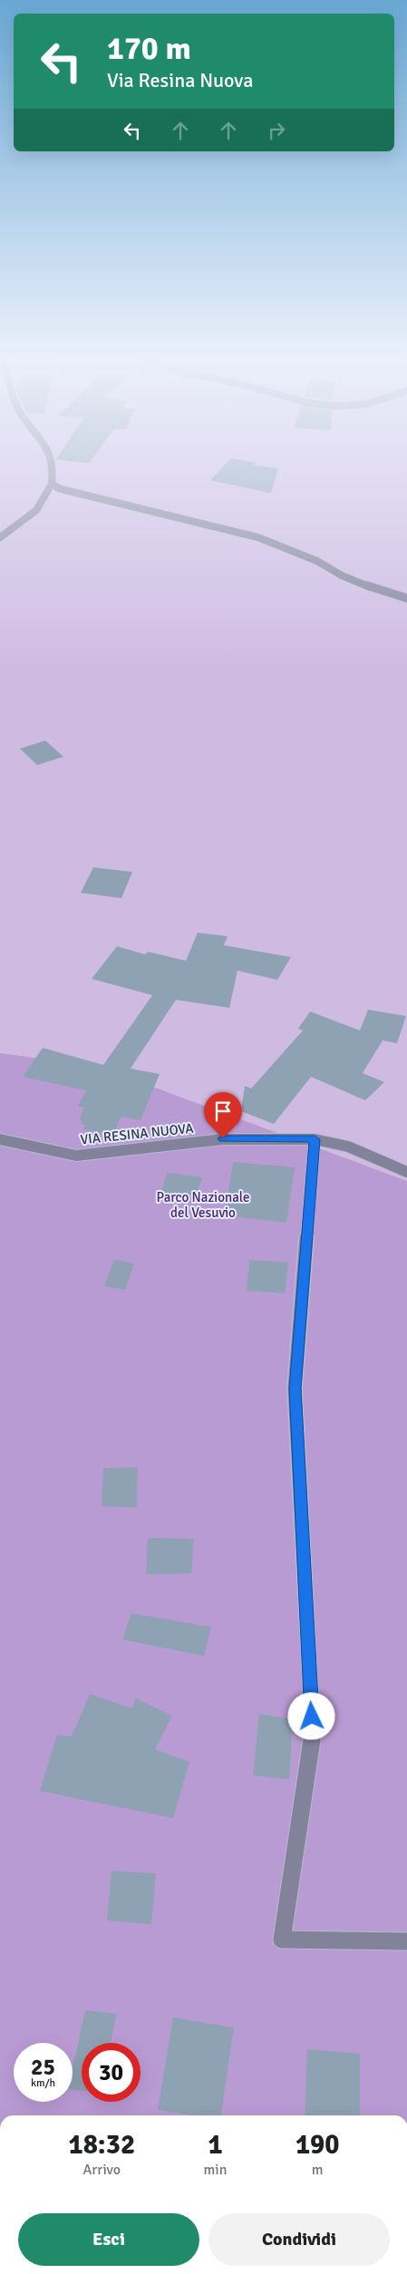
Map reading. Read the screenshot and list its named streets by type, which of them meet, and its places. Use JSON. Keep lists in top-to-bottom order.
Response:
{
  "streets": {
    "street": ["VIA RESINA NUOVA"]
  },
  "parks": ["Parco Nazionale del Vesuvio"],
  "page": {
    "turn": ["170 m", "Via Resina Nuova"],
    "speed": "25 km/h",
    "limit": "30",
    "eta": [
      "18:32",
      "Arrivo",
      "1",
      "min",
      "190",
      "m"
    ],
    "buttons": ["Esci", "Condividi"]
  }
}
